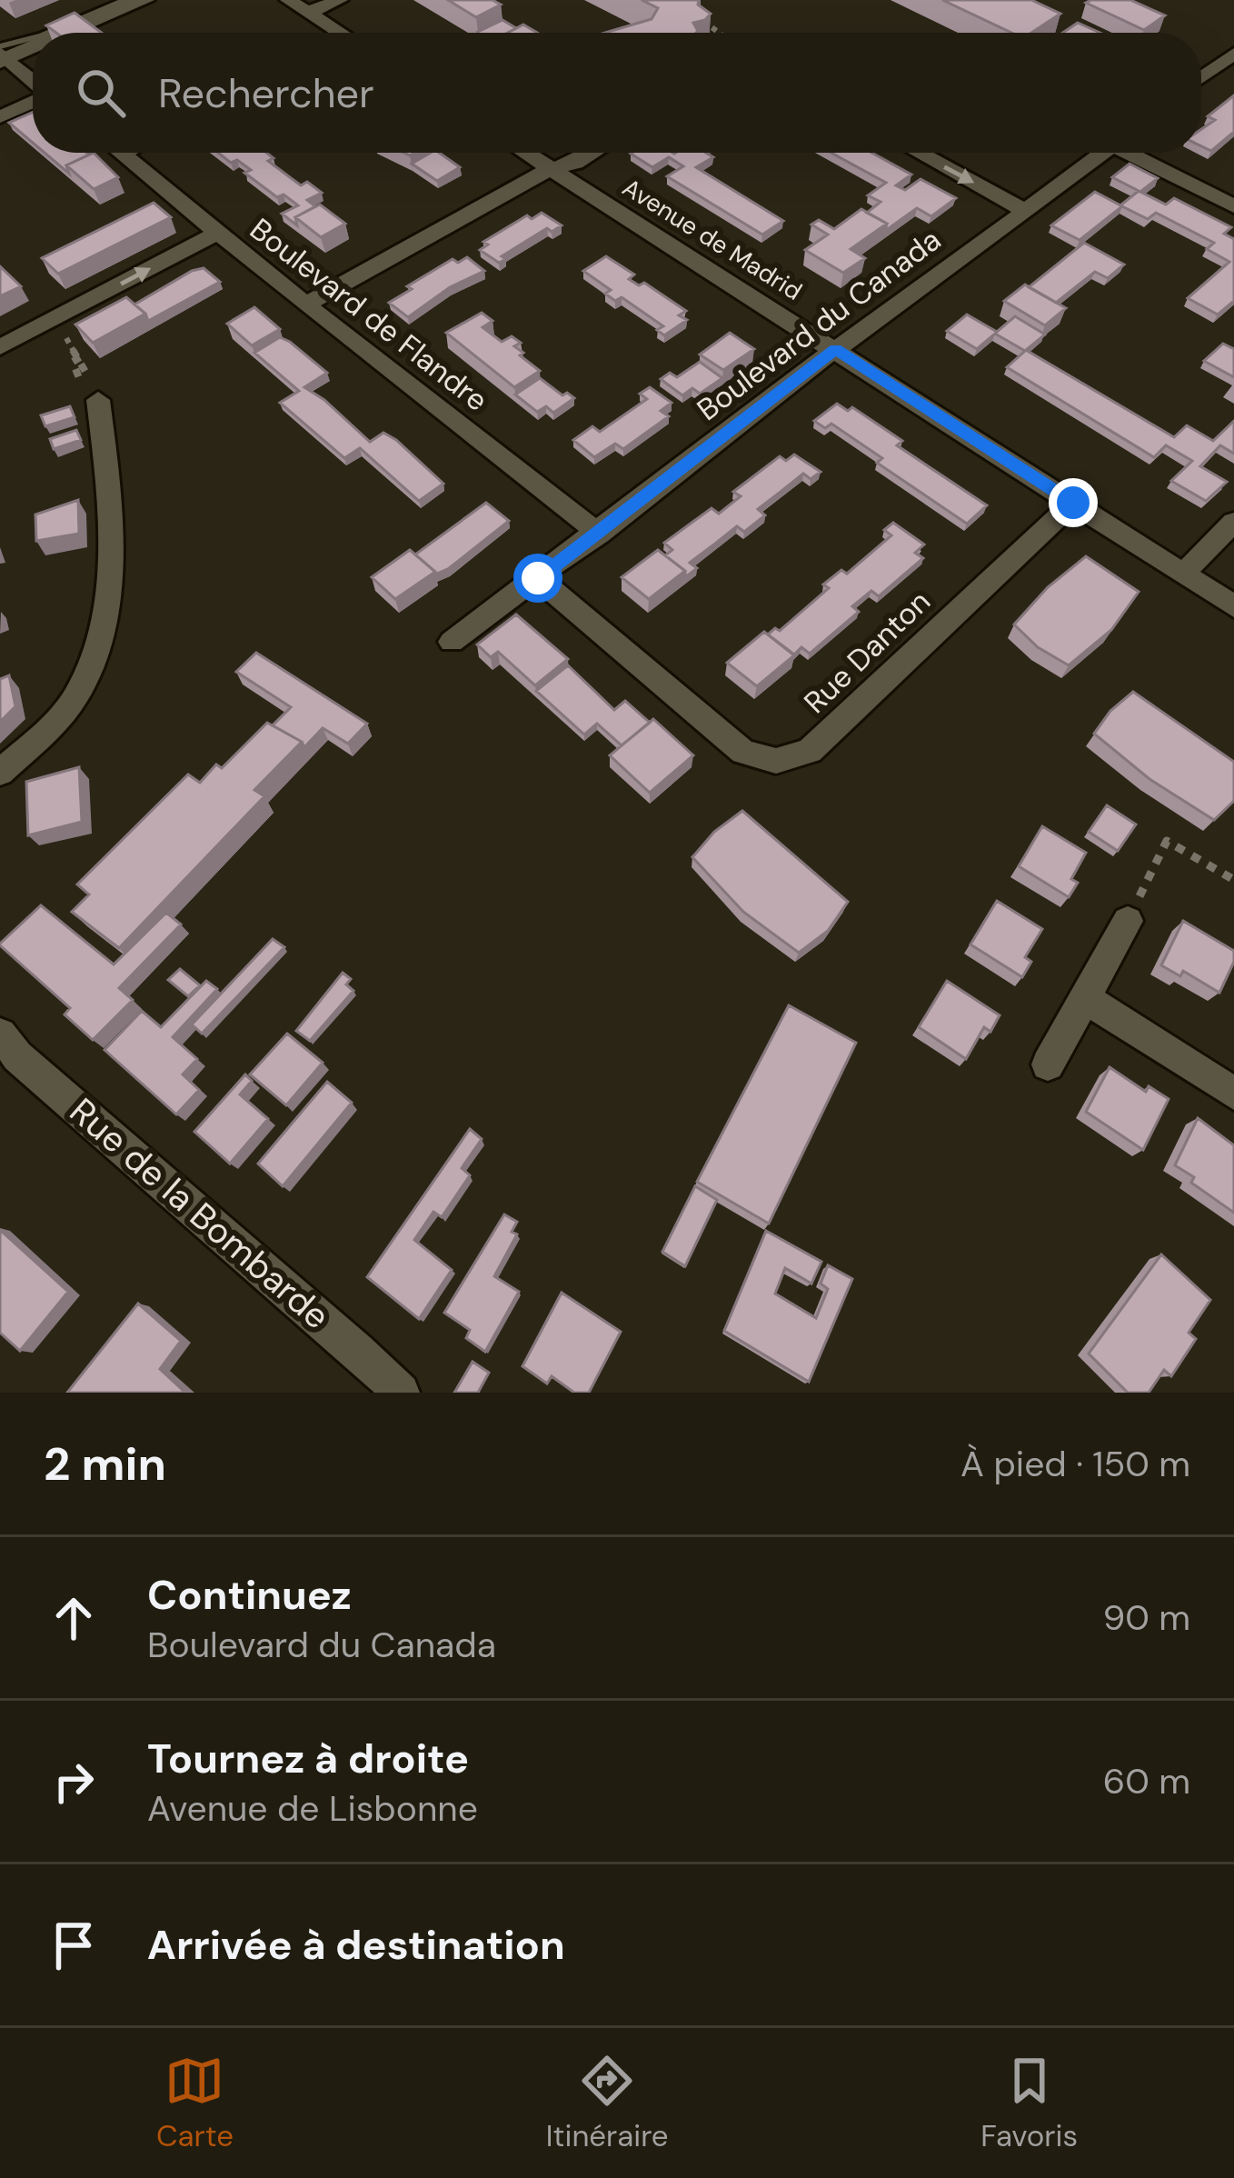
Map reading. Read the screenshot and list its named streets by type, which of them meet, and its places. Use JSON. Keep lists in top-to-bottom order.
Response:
{
  "streets": {
    "street": [
      "Avenue de Madrid",
      "Boulevard de Flandre",
      "Boulevard du Canada",
      "Rue Danton",
      "Rue de la Bombarde"
    ]
  },
  "crossings": [
    ["Avenue de Madrid", "Boulevard du Canada"],
    ["Avenue de Madrid", "Rue Danton"],
    ["Boulevard de Flandre", "Boulevard du Canada"],
    ["Boulevard du Canada", "Rue Danton"]
  ],
  "page": {
    "search": "Rechercher",
    "heading": ["2 min", "À pied · 150 m"],
    "list": [
      ["Continuez", "Boulevard du Canada", "90 m"],
      ["Tournez à droite", "Avenue de Lisbonne", "60 m"],
      "Arrivée à destination"
    ],
    "nav": ["Carte", "Itinéraire", "Favoris"]
  }
}
